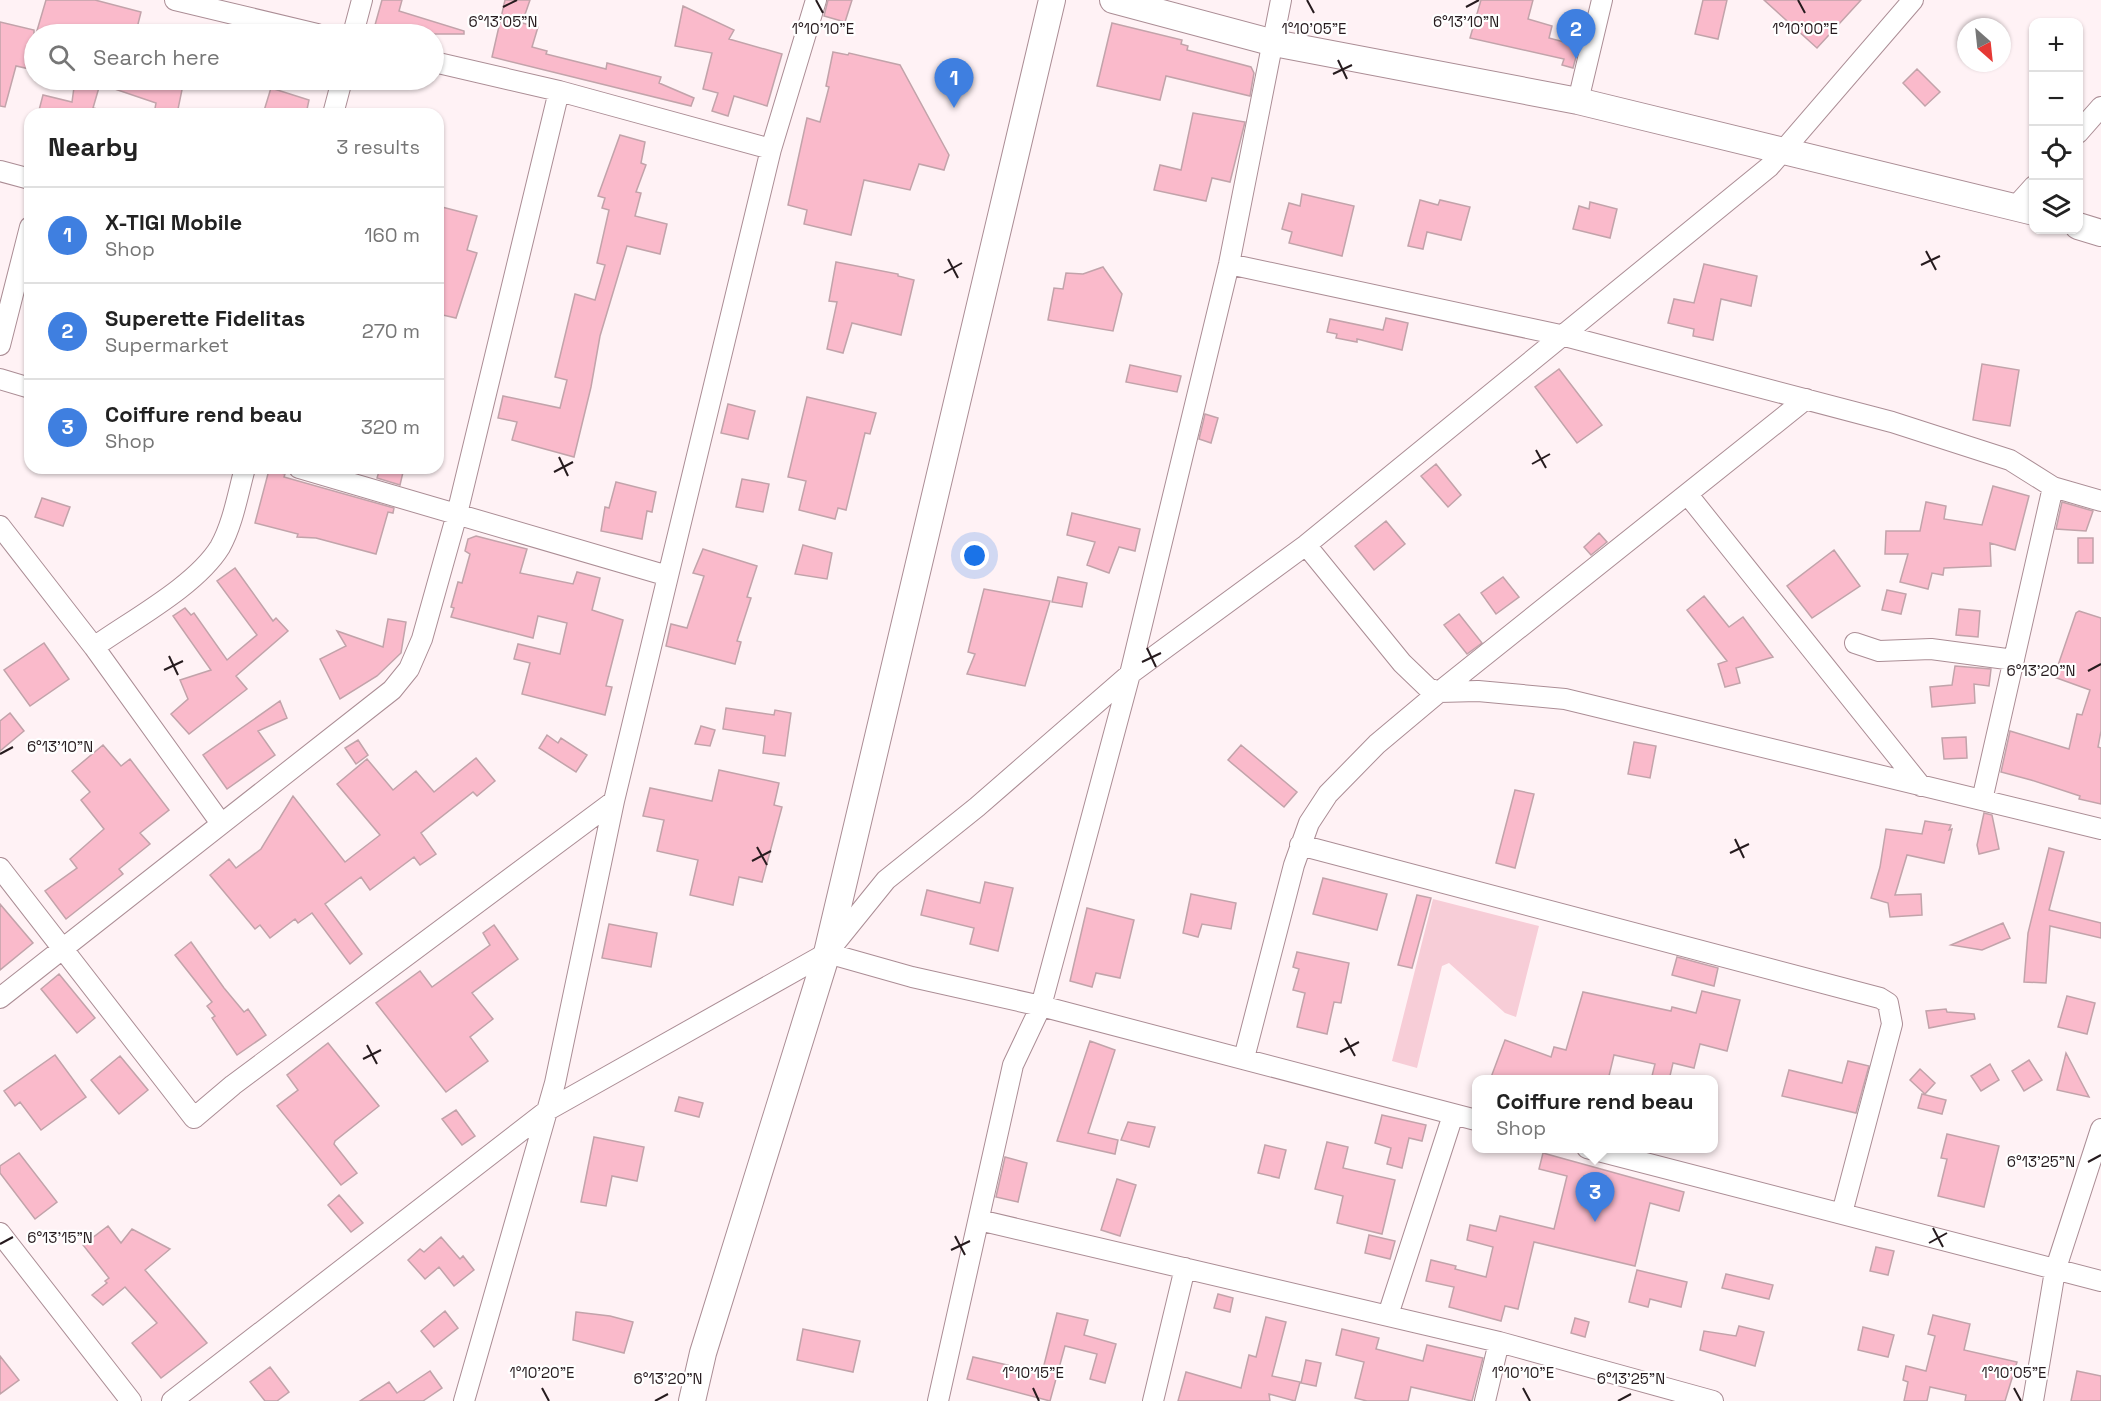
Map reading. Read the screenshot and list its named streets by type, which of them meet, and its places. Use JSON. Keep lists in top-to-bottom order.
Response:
{
  "north": "bottom right",
  "page": {
    "pins": ["2", "1", "3"],
    "map_buttons": ["+", "−"],
    "search": "Search here",
    "heading": ["Nearby", "3 results"],
    "list": [
      {
        "mark": "1",
        "name": "X-TIGI Mobile",
        "note": "Shop",
        "value": "160 m"
      },
      {
        "mark": "2",
        "name": "Superette Fidelitas",
        "note": "Supermarket",
        "value": "270 m"
      },
      {
        "mark": "3",
        "name": "Coiffure rend beau",
        "note": "Shop",
        "value": "320 m"
      }
    ],
    "popup": ["Coiffure rend beau", "Shop"]
  },
  "coordinates": [
    "6°13'10\"N",
    "6°13'05\"N",
    "1°10'10\"E",
    "1°10'05\"E",
    "1°10'00\"E",
    "6°13'20\"N",
    "6°13'25\"N",
    "6°13'15\"N",
    "1°10'20\"E",
    "1°10'15\"E"
  ]
}
